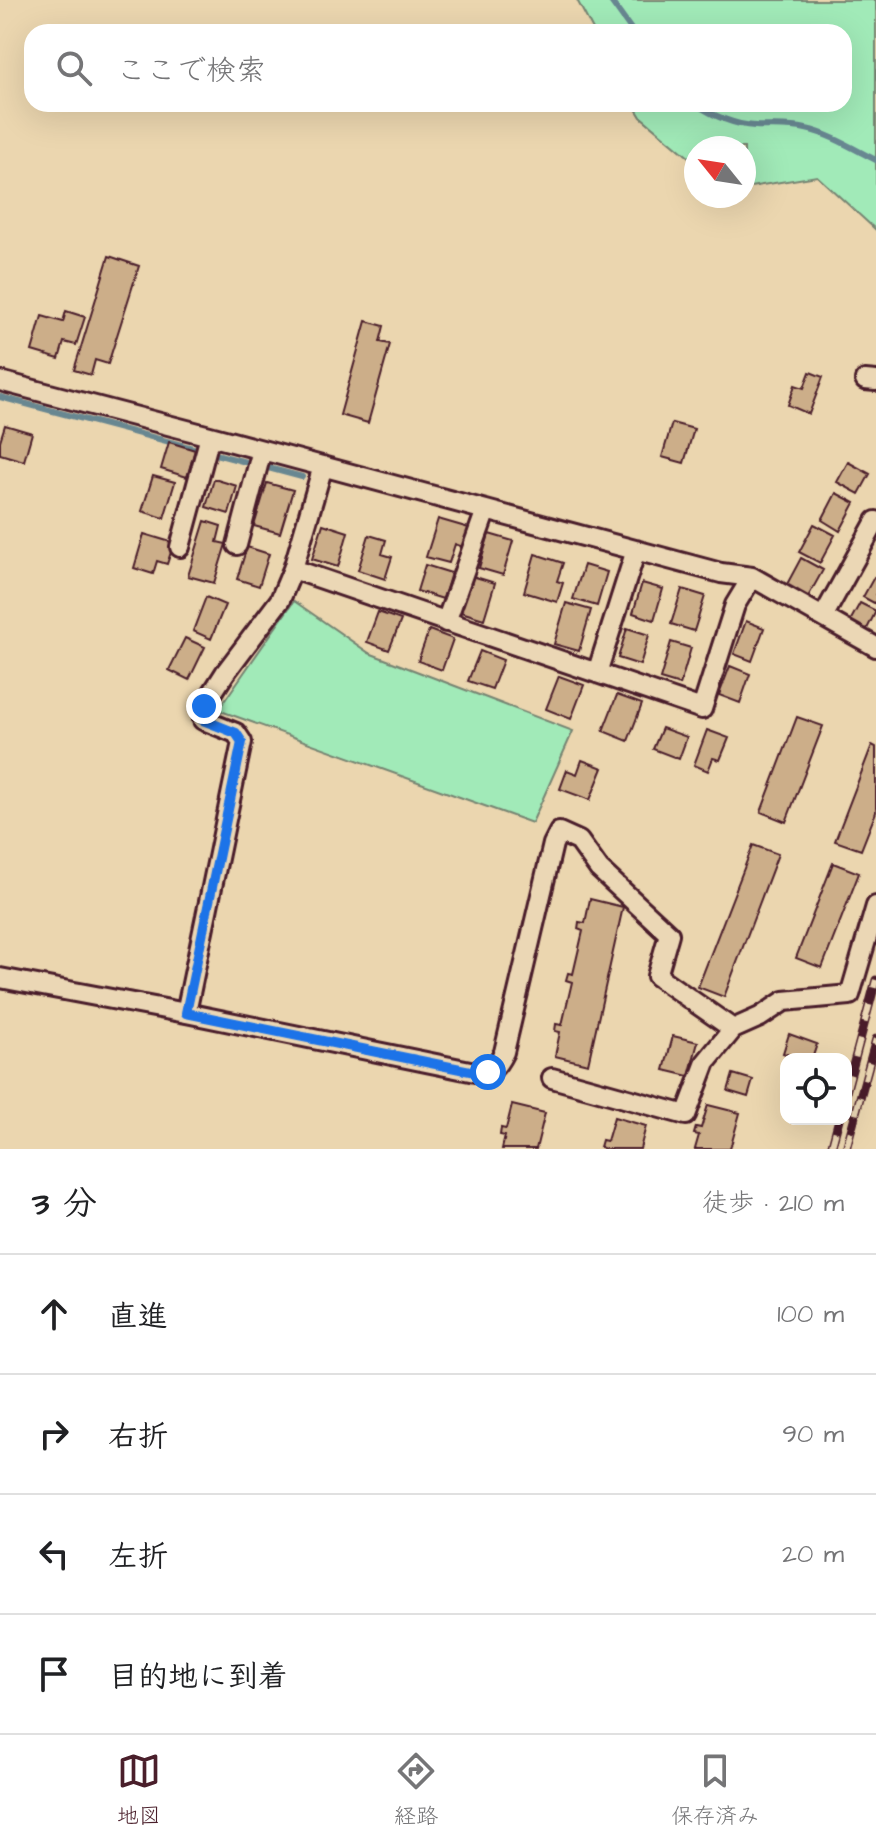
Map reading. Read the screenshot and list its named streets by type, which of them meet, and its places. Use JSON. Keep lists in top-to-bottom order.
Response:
{
  "north": "top left",
  "page": {
    "search": "ここで検索",
    "heading": ["3 分", "徒歩 · 210 m"],
    "list": [
      ["直進", "100 m"],
      ["右折", "90 m"],
      ["左折", "20 m"],
      "目的地に到着"
    ],
    "nav": ["地図", "経路", "保存済み"]
  }
}
